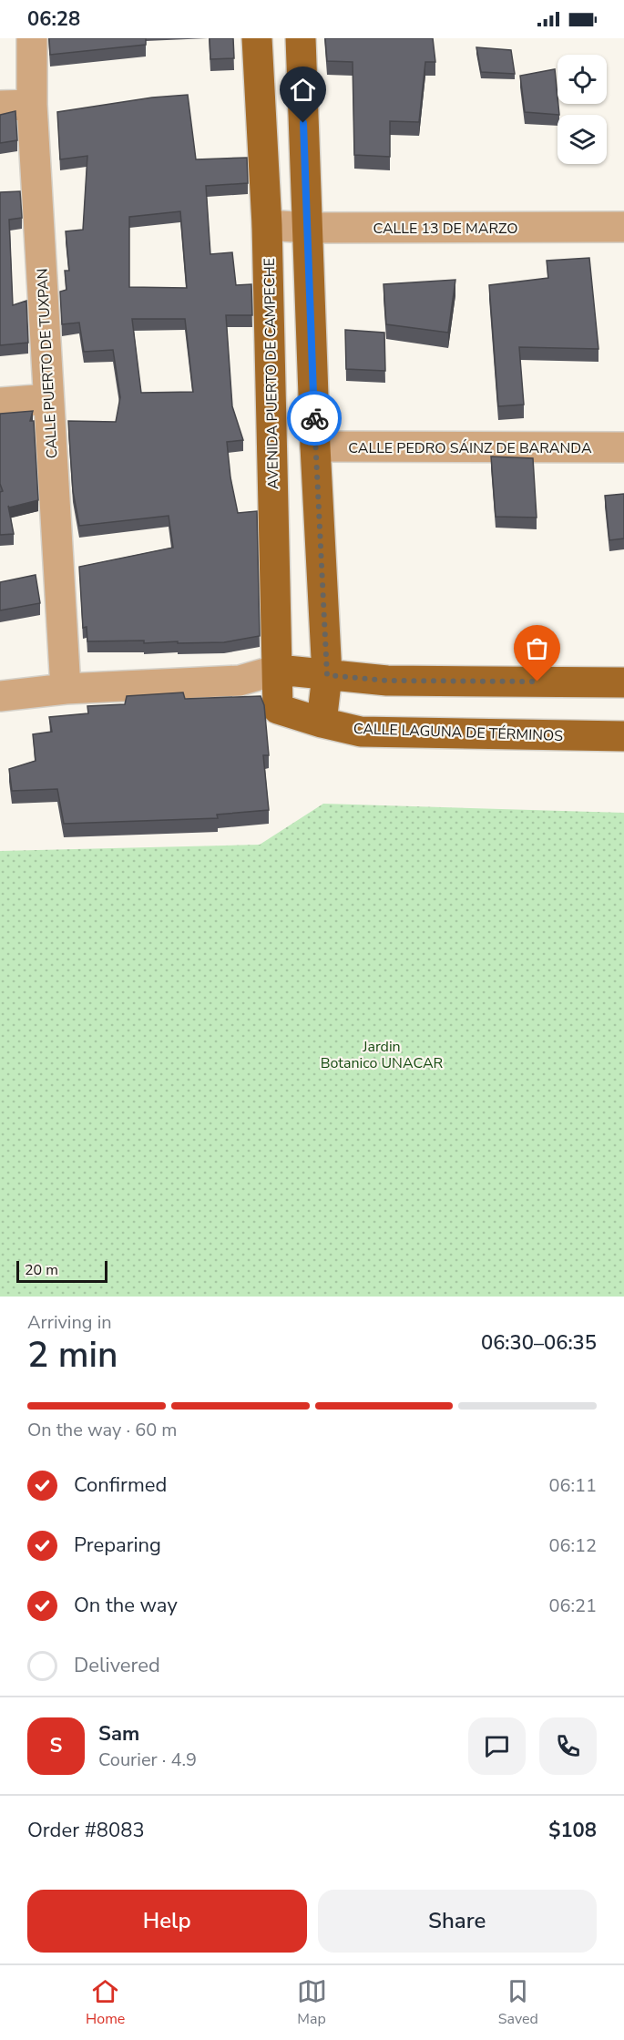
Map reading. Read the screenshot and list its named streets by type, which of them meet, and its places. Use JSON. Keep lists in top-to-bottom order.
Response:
{
  "streets": {
    "main road": ["AVENIDA PUERTO DE CAMPECHE", "CALLE LAGUNA DE TÉRMINOS"],
    "street": ["CALLE 13 DE MARZO", "CALLE PUERTO DE TUXPAN", "CALLE PEDRO SÁINZ DE BARANDA"]
  },
  "crossings": [
    ["CALLE 13 DE MARZO", "AVENIDA PUERTO DE CAMPECHE"],
    ["AVENIDA PUERTO DE CAMPECHE", "CALLE LAGUNA DE TÉRMINOS"]
  ],
  "parks": ["Jardin Botanico UNACAR"],
  "scale_bar": "20 m",
  "page": {
    "status": "06:28",
    "scale": "20 m",
    "heading": ["2 min", "Arriving in", "06:30–06:35"],
    "panel": [
      "Sam",
      "Courier · 4.9",
      "Order #8083",
      "$108"
    ],
    "bar": "On the way · 60 m",
    "list": [
      ["Confirmed", "06:11"],
      ["Preparing", "06:12"],
      ["On the way", "06:21"],
      "Delivered"
    ],
    "round": "S",
    "buttons": ["Help", "Share"],
    "tabs": ["Home", "Map", "Saved"]
  }
}
